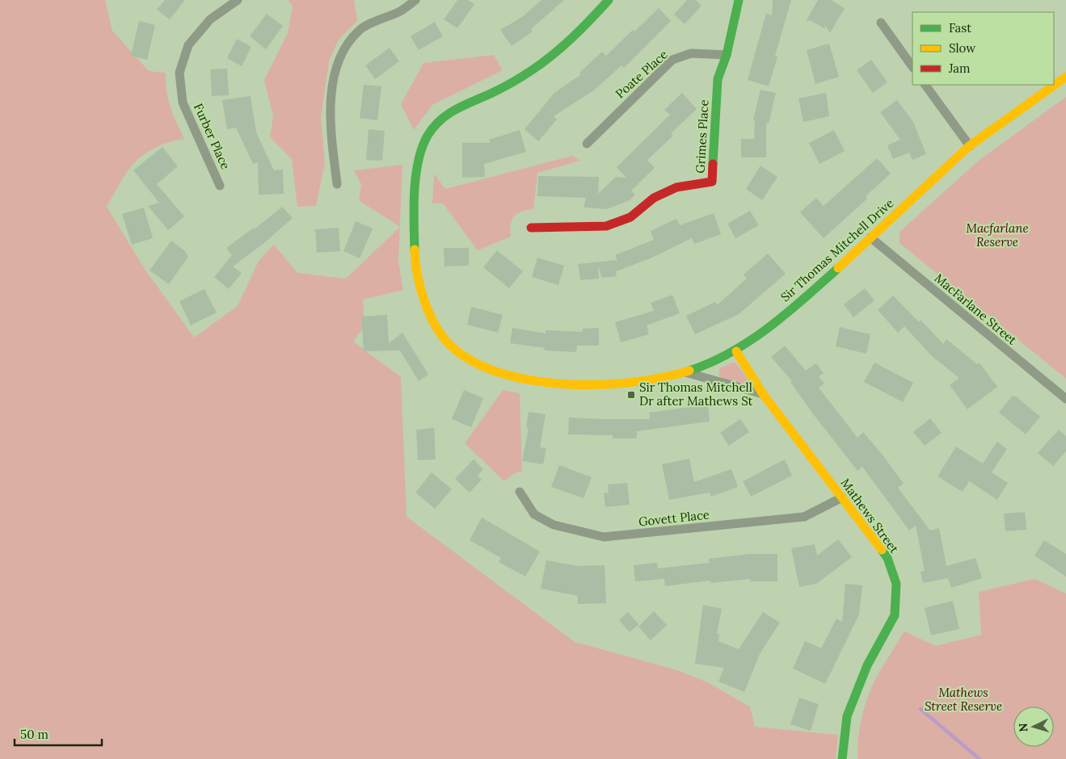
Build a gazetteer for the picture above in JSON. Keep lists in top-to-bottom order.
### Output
{
  "streets": {
    "street": [
      "Poate Place",
      "Furber Place",
      "Grimes Place",
      "Sir Thomas Mitchell Drive",
      "MacFarlane Street",
      "Mathews Street",
      "Govett Place"
    ]
  },
  "crossings": [
    ["Poate Place", "Grimes Place"],
    ["Sir Thomas Mitchell Drive", "MacFarlane Street"],
    ["Sir Thomas Mitchell Drive", "Mathews Street"],
    ["Mathews Street", "Govett Place"]
  ],
  "parks": ["Macfarlane Reserve", "Mathews Street Reserve"],
  "places": {
    "transit": ["Sir Thomas Mitchell Dr after Mathews St"]
  },
  "legend": ["Fast", "Slow", "Jam"],
  "scale_bar": "50 m",
  "north": "left"
}
